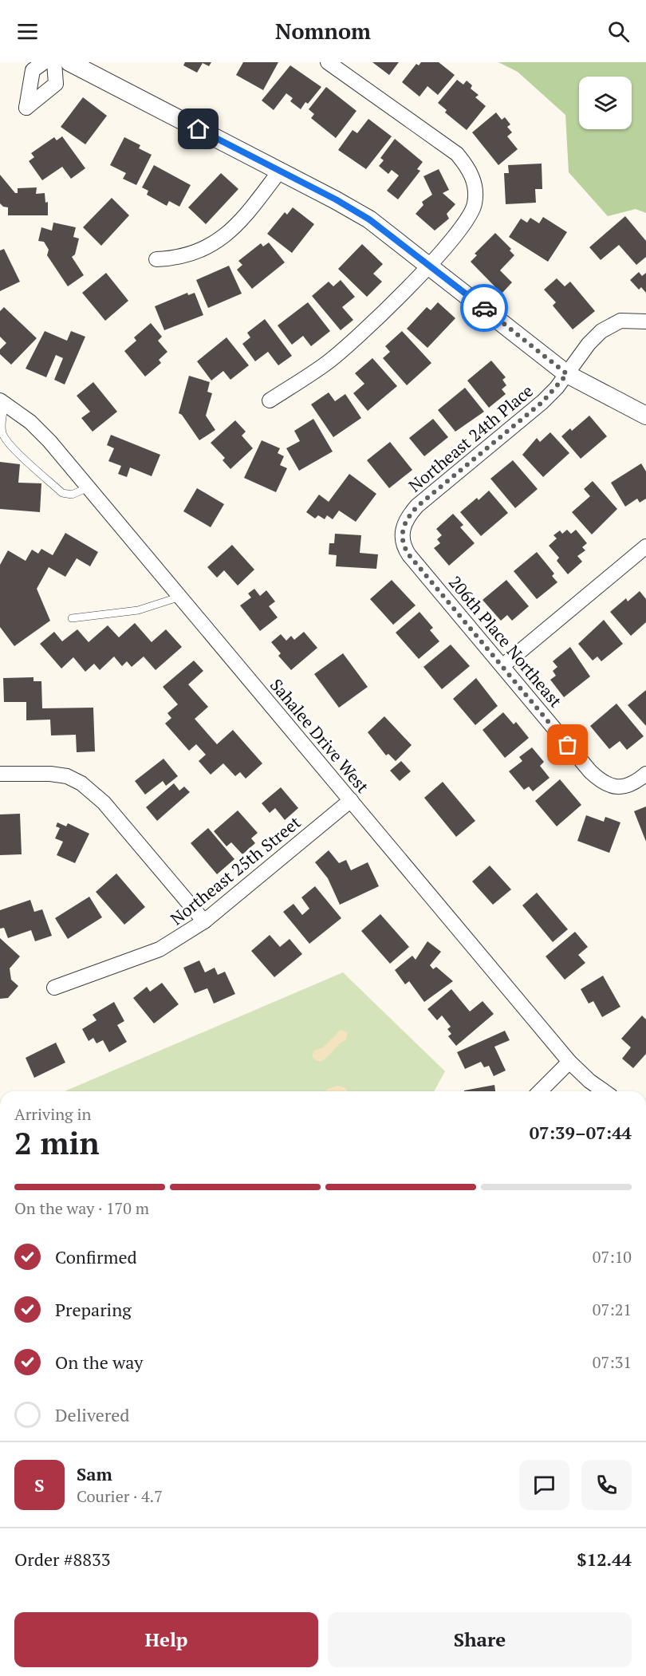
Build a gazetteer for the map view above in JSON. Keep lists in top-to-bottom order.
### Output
{
  "streets": {
    "street": [
      "Northeast 24th Place",
      "206th Place Northeast",
      "Sahalee Drive West",
      "Northeast 25th Street"
    ]
  },
  "crossings": [
    ["Northeast 24th Place", "206th Place Northeast"],
    ["Sahalee Drive West", "Northeast 25th Street"]
  ],
  "page": {
    "header": "Nomnom",
    "heading": ["2 min", "Arriving in", "07:39–07:44"],
    "panel": [
      "Sam",
      "Courier · 4.7",
      "Order #8833",
      "$12.44"
    ],
    "bar": "On the way · 170 m",
    "list": [
      ["Confirmed", "07:10"],
      ["Preparing", "07:21"],
      ["On the way", "07:31"],
      "Delivered"
    ],
    "round": "S",
    "buttons": ["Help", "Share"]
  }
}
